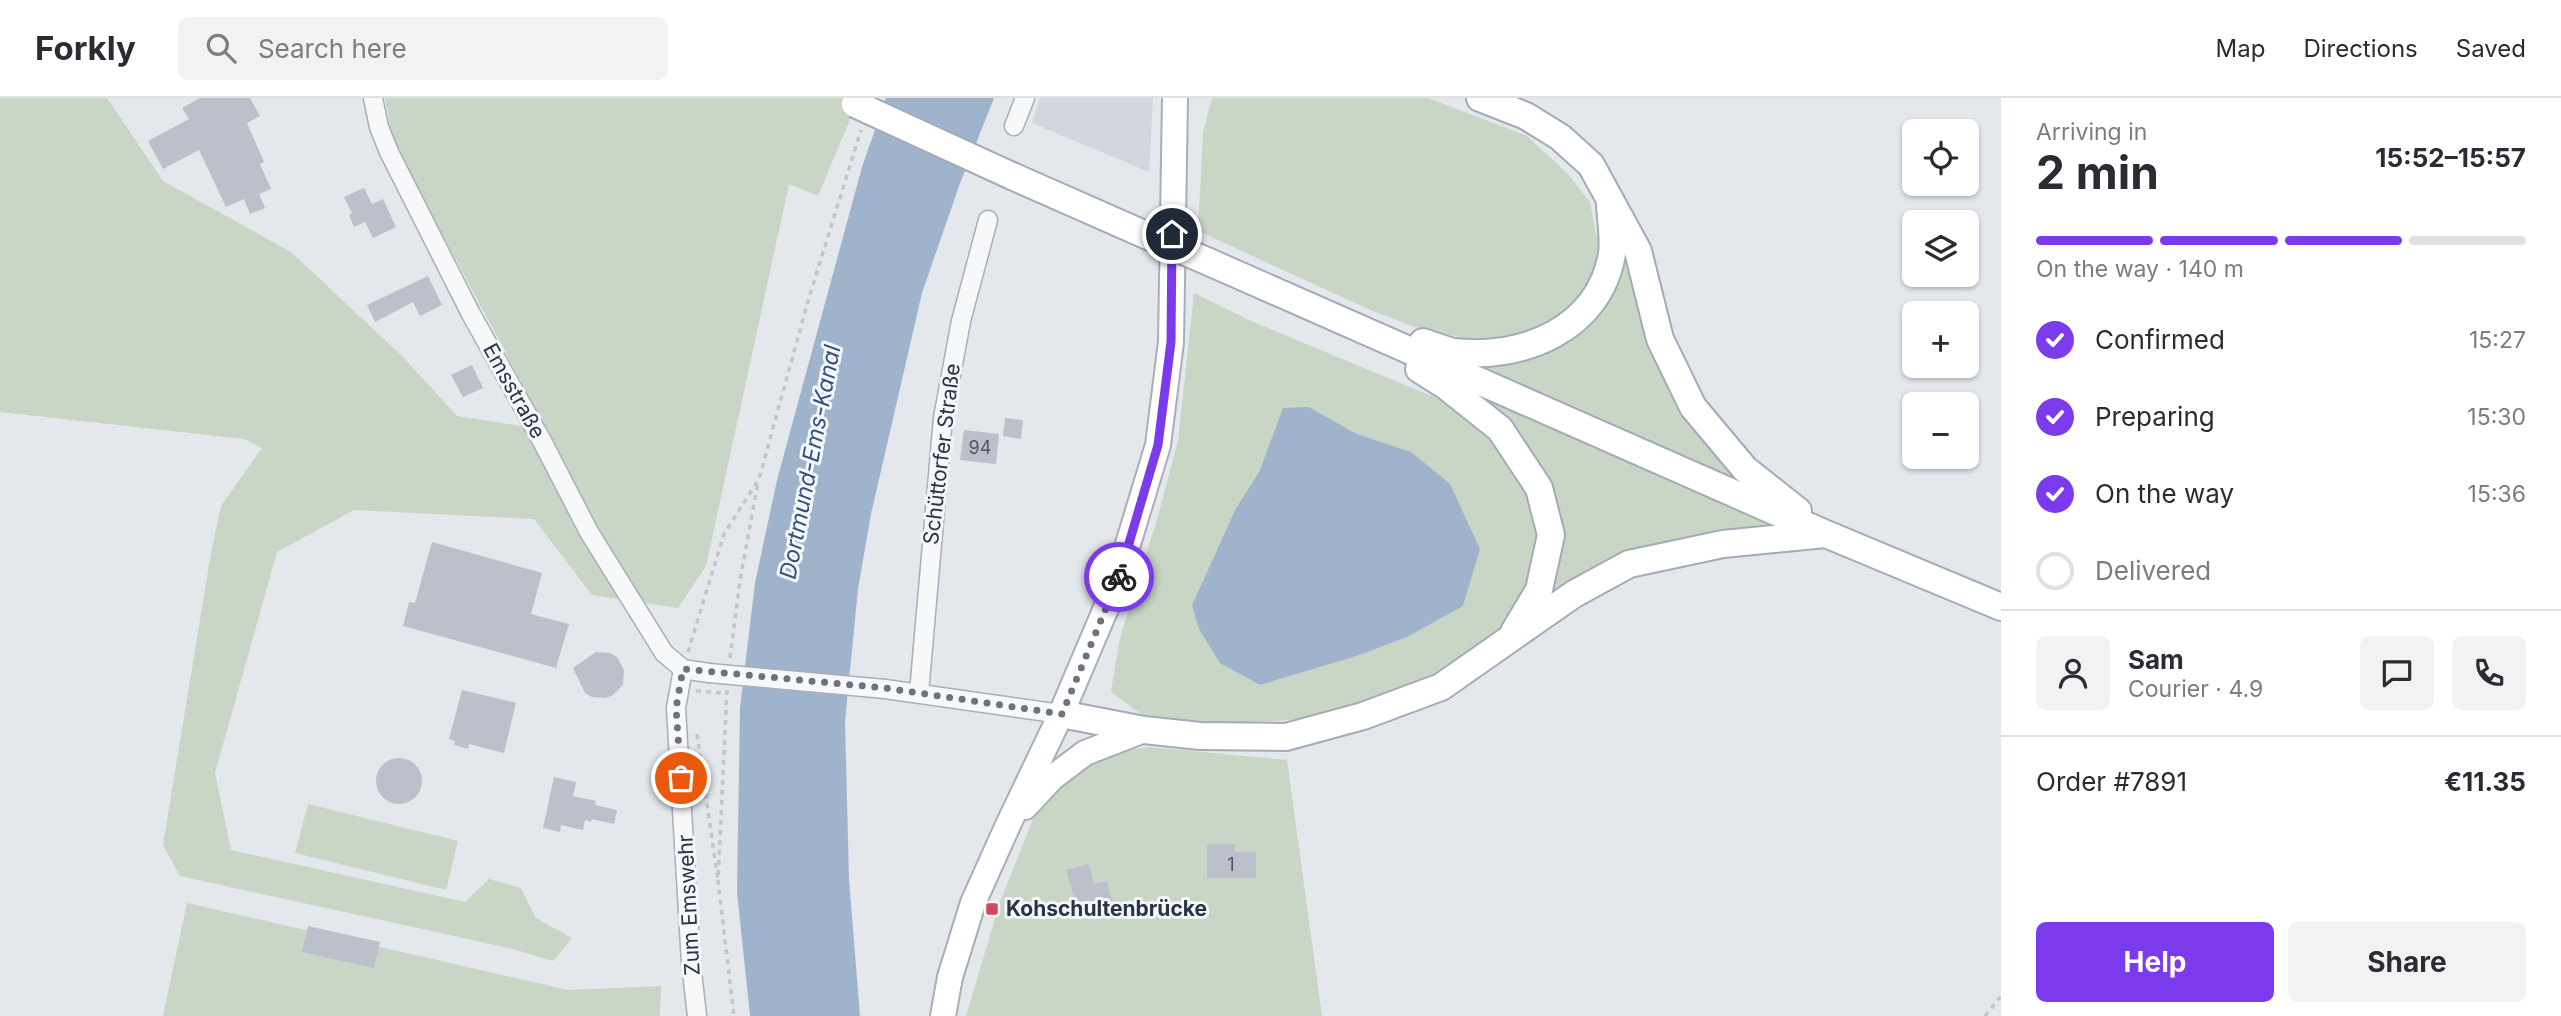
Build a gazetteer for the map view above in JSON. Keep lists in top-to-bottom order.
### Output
{
  "streets": {
    "street": ["Emsstraße", "Schüttorfer Straße", "Zum Emswehr"]
  },
  "crossings": [
    ["Emsstraße", "Zum Emswehr"]
  ],
  "water": ["Dortmund-Ems-Kanal"],
  "places": {
    "transit": ["Kohschultenbrücke"]
  },
  "house_numbers": ["94", "1"],
  "page": {
    "header": "Forkly",
    "search": "Search here",
    "nav": ["Map", "Directions", "Saved"],
    "heading": ["2 min", "Arriving in", "15:52–15:57"],
    "panel": [
      "Sam",
      "Courier · 4.9",
      "Order #7891",
      "€11.35"
    ],
    "map_buttons": ["+", "−"],
    "bar": "On the way · 140 m",
    "list": [
      ["Confirmed", "15:27"],
      ["Preparing", "15:30"],
      ["On the way", "15:36"],
      "Delivered"
    ],
    "buttons": ["Help", "Share"]
  }
}
